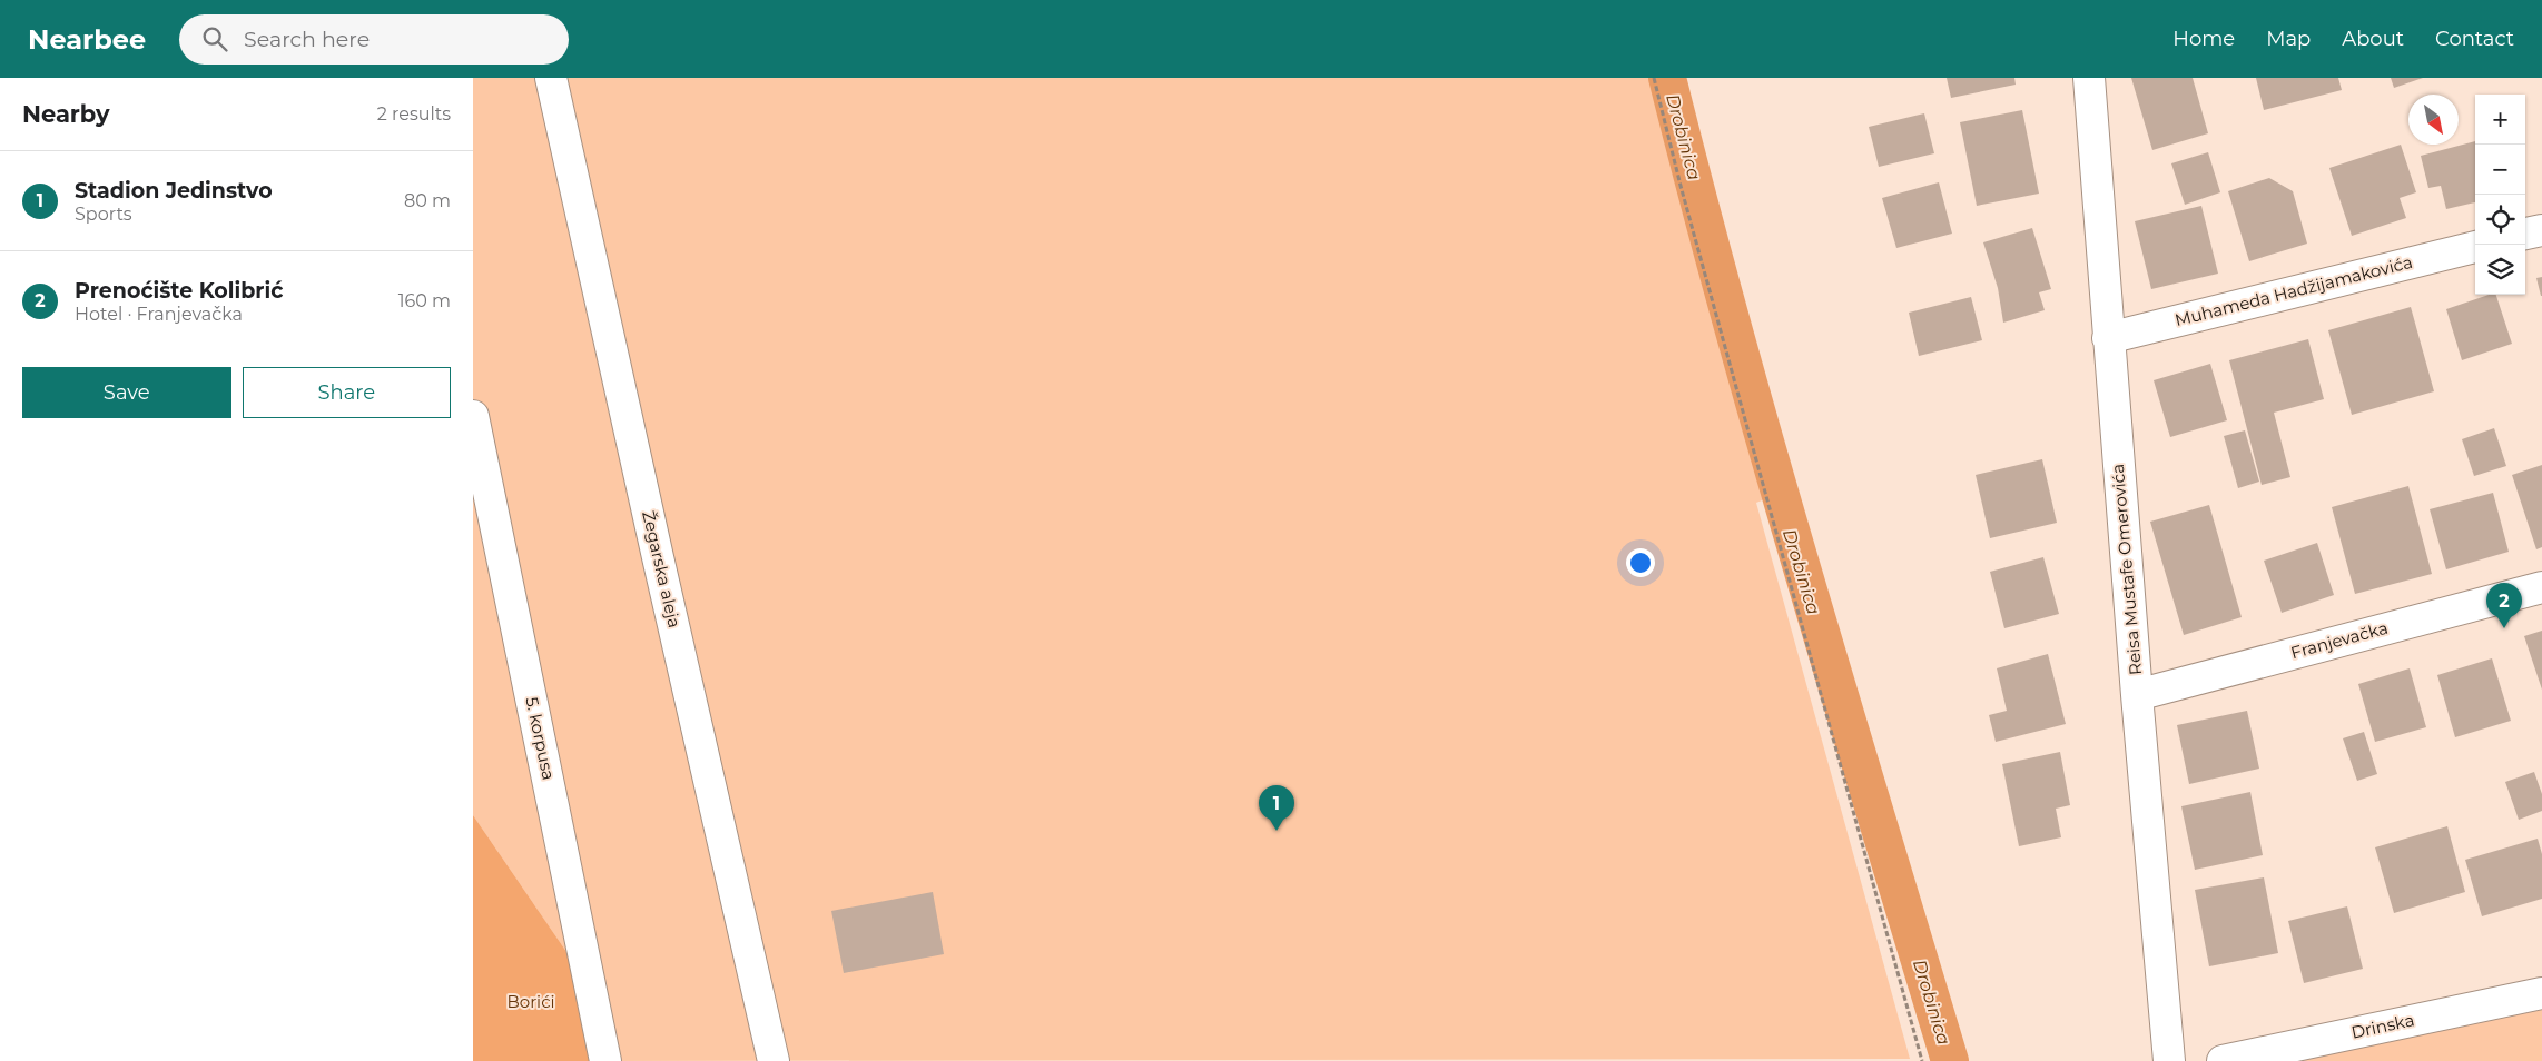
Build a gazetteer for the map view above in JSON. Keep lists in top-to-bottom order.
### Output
{
  "streets": {
    "street": [
      "Muhameda Hadžijamakovića",
      "Žegarska aleja",
      "Reisa Mustafe Omerovića",
      "Franjevačka",
      "5. korpusa",
      "Drinska"
    ]
  },
  "crossings": [
    ["Muhameda Hadžijamakovića", "Reisa Mustafe Omerovića"],
    ["Reisa Mustafe Omerovića", "Franjevačka"]
  ],
  "water": ["Drobinica"],
  "parks": ["Borići"],
  "north": "bottom right",
  "page": {
    "header": "Nearbee",
    "search": "Search here",
    "nav": [
      "Home",
      "Map",
      "About",
      "Contact"
    ],
    "heading": ["Nearby", "2 results"],
    "map_buttons": ["+", "−"],
    "list": [
      {
        "mark": "1",
        "name": "Stadion Jedinstvo",
        "note": "Sports",
        "value": "80 m"
      },
      {
        "mark": "2",
        "name": "Prenoćište Kolibrić",
        "note": "Hotel · Franjevačka",
        "value": "160 m"
      }
    ],
    "buttons": ["Save", "Share"],
    "pins": ["2", "1"]
  }
}
